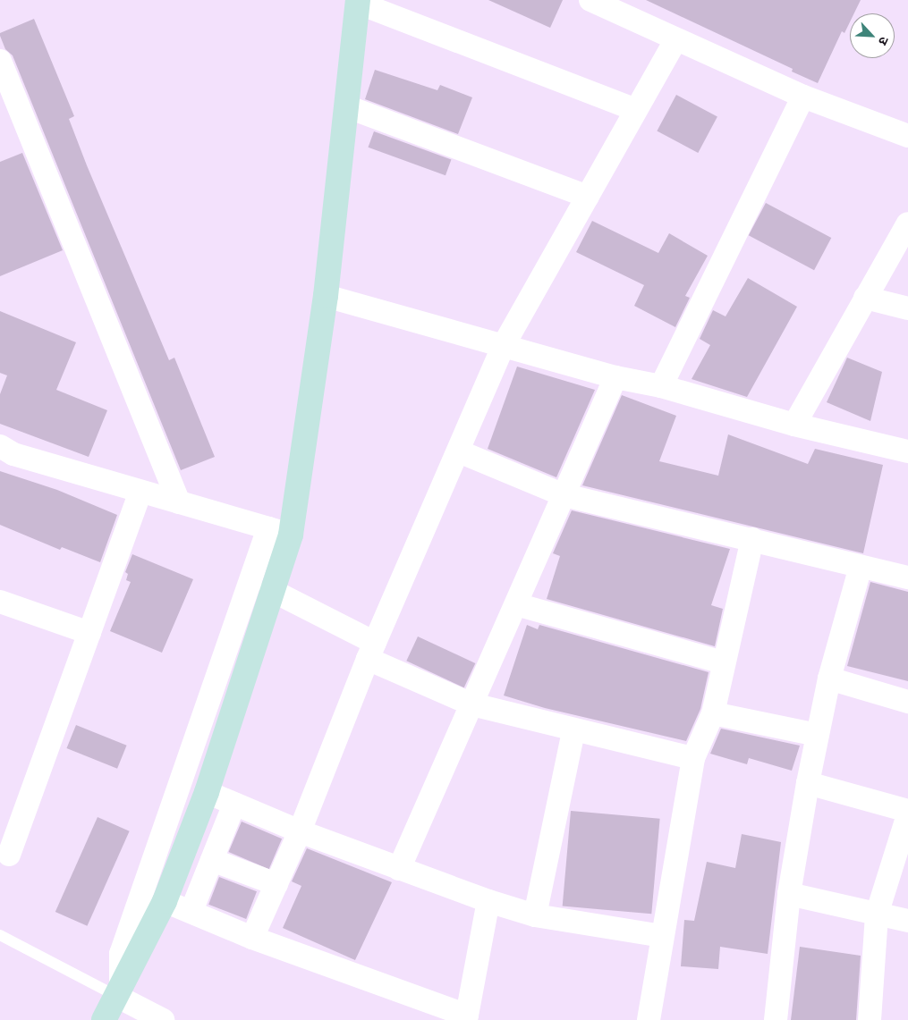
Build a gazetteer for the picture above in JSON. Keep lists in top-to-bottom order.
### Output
{
  "north": "bottom right"
}
